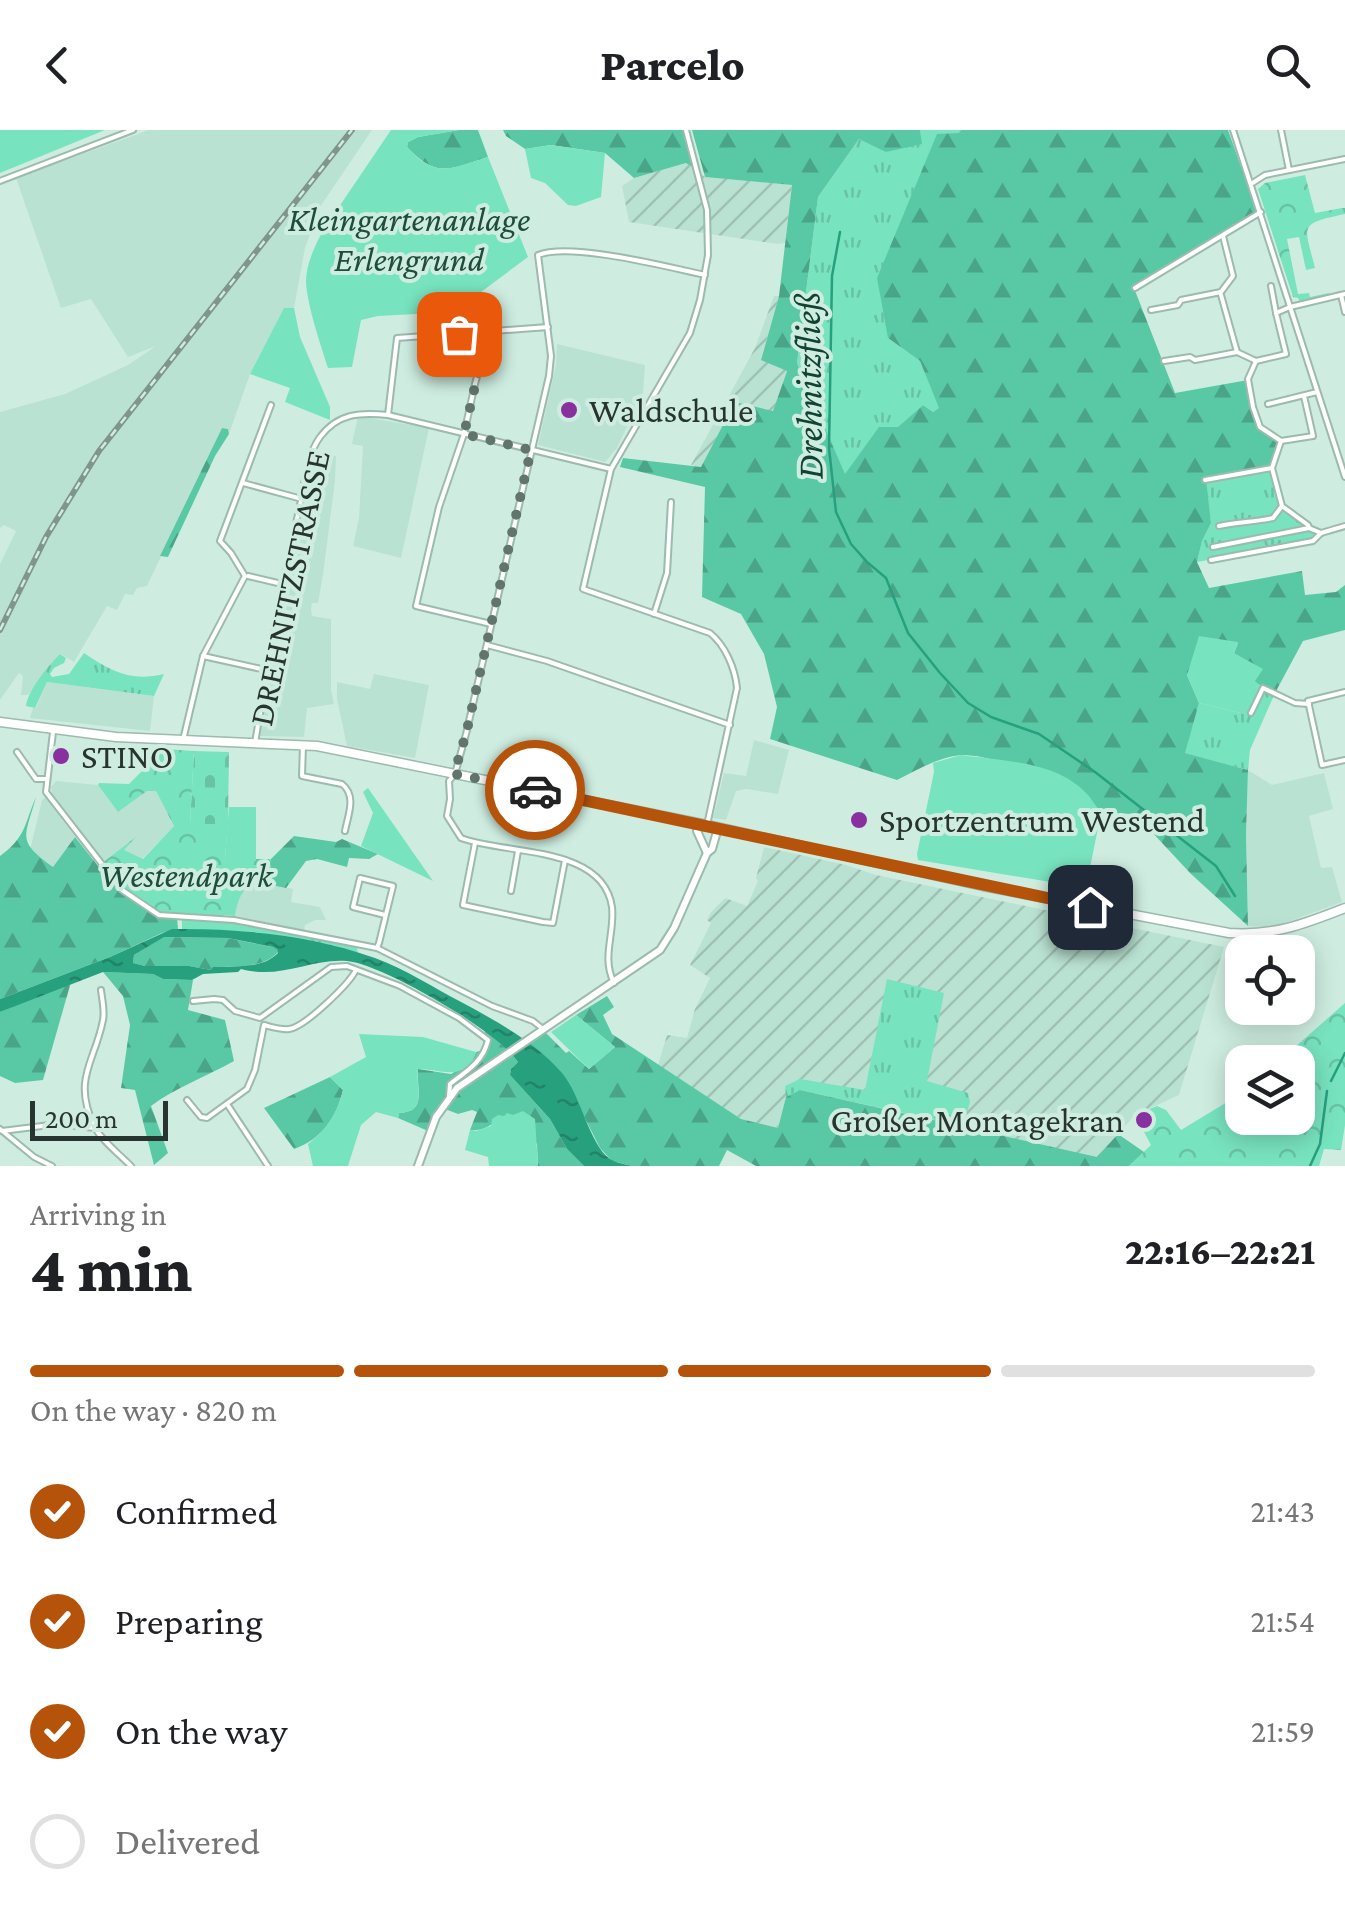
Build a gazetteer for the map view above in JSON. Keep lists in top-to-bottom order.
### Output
{
  "streets": {
    "street": ["DREHNITZSTRASSE"]
  },
  "water": ["Drehnitzfließ"],
  "parks": ["Kleingartenanlage Erlengrund", "Westendpark"],
  "places": [
    "Waldschule",
    "STINO",
    "Sportzentrum Westend",
    "Großer Montagekran"
  ],
  "scale_bar": "200 m",
  "page": {
    "header": "Parcelo",
    "scale": "200 m",
    "heading": ["4 min", "Arriving in", "22:16–22:21"],
    "bar": "On the way · 820 m",
    "list": [
      ["Confirmed", "21:43"],
      ["Preparing", "21:54"],
      ["On the way", "21:59"],
      "Delivered"
    ]
  }
}
